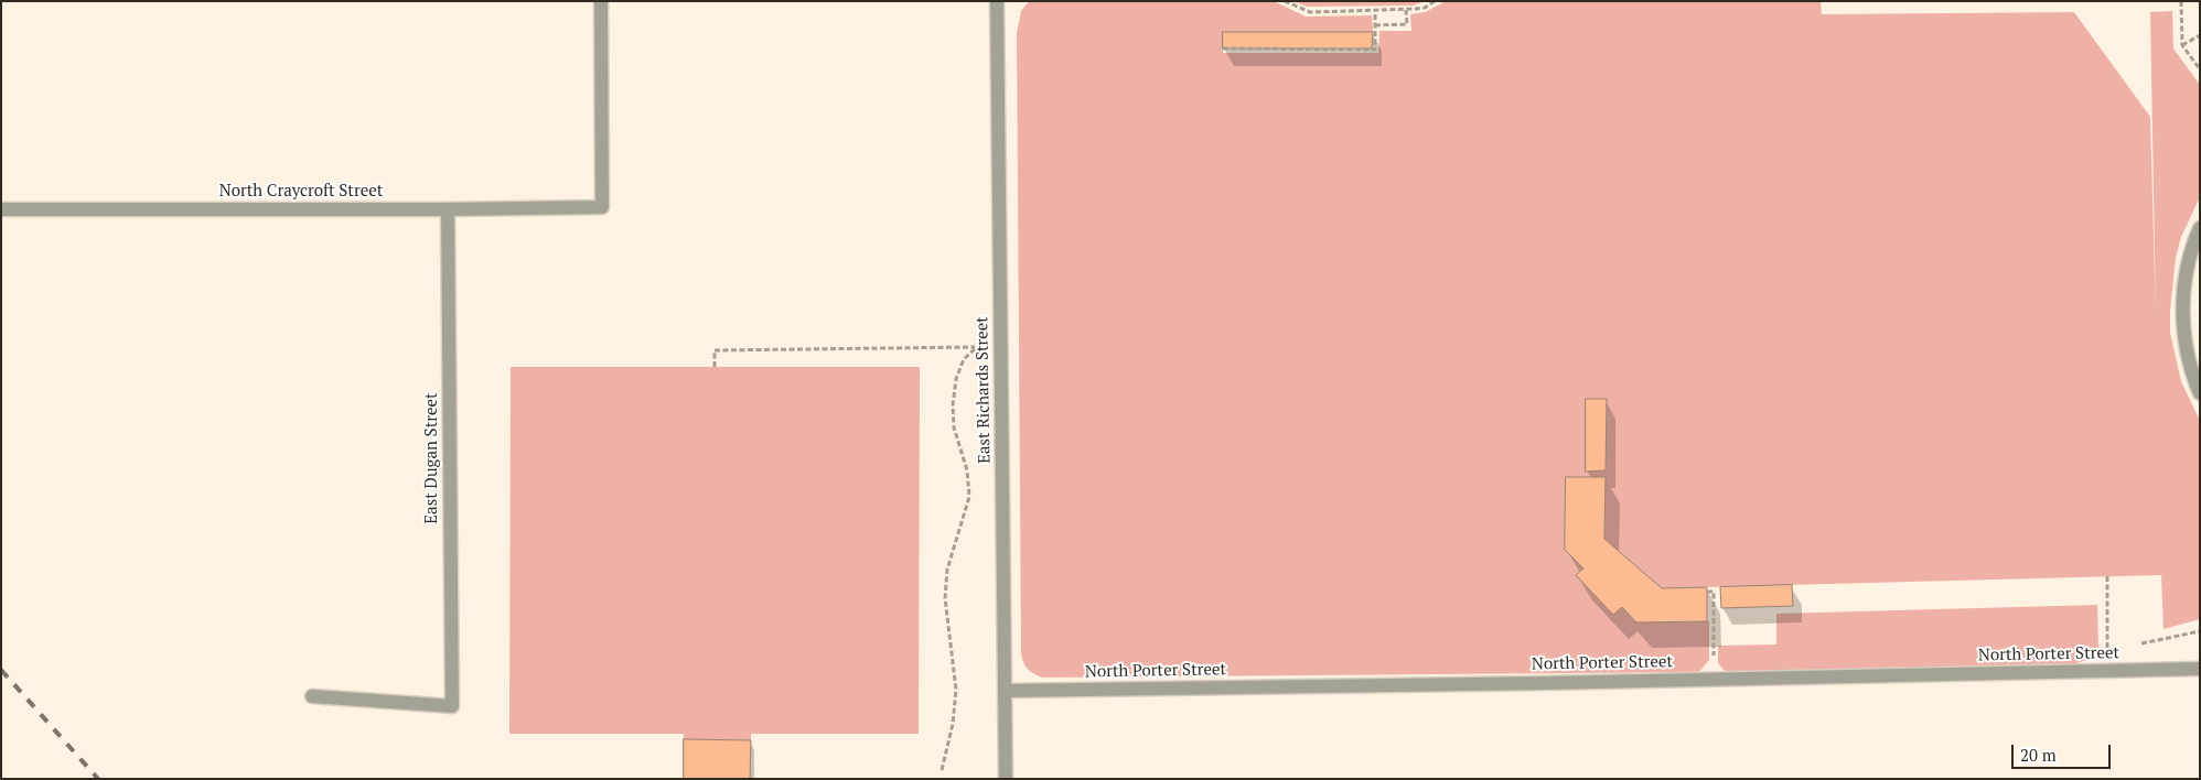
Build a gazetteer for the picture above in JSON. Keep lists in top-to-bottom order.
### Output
{
  "streets": {
    "street": [
      "North Craycroft Street",
      "East Richards Street",
      "East Dugan Street",
      "North Porter Street"
    ]
  },
  "crossings": [
    ["North Craycroft Street", "East Dugan Street"],
    ["East Richards Street", "North Porter Street"]
  ],
  "scale_bar": "20 m"
}
